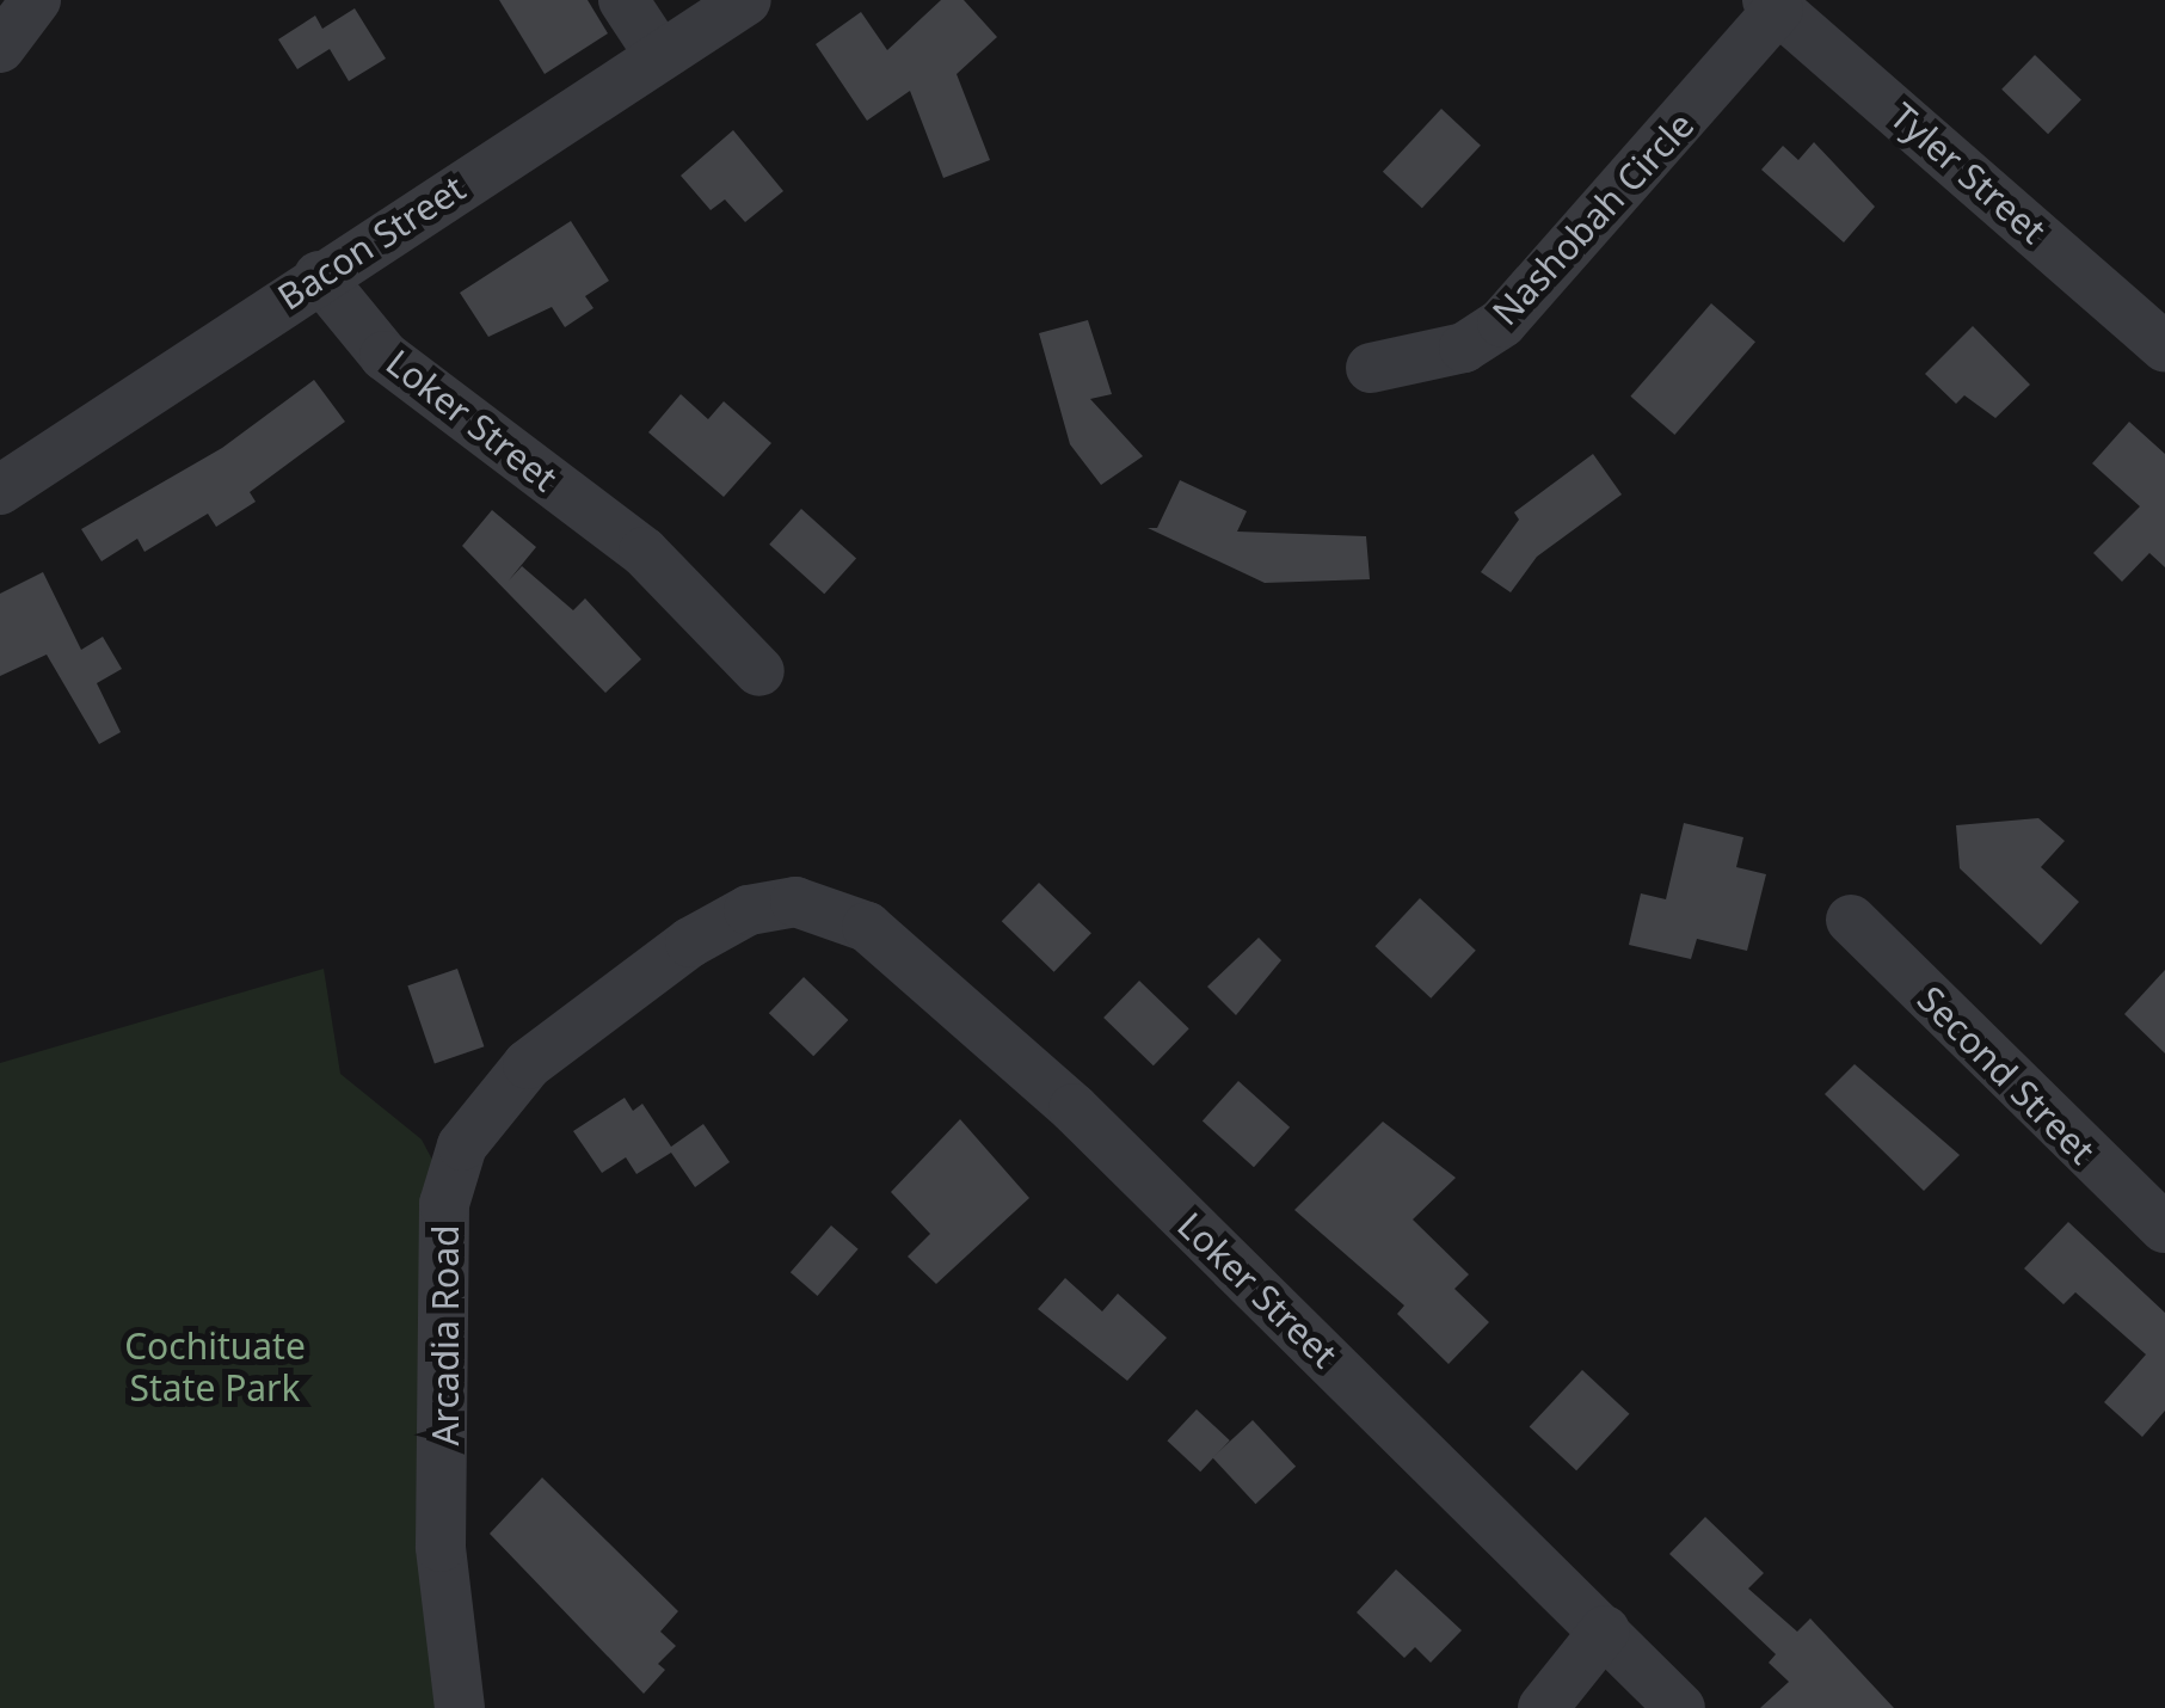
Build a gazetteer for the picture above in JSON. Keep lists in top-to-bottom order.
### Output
{
  "streets": {
    "street": [
      "Tyler Street",
      "Nashobah Circle",
      "Bacon Street",
      "Loker Street",
      "Second Street",
      "Arcadia Road"
    ]
  },
  "crossings": [
    ["Tyler Street", "Nashobah Circle"],
    ["Bacon Street", "Loker Street"],
    ["Loker Street", "Arcadia Road"]
  ],
  "parks": ["Cochituate State Park"]
}
